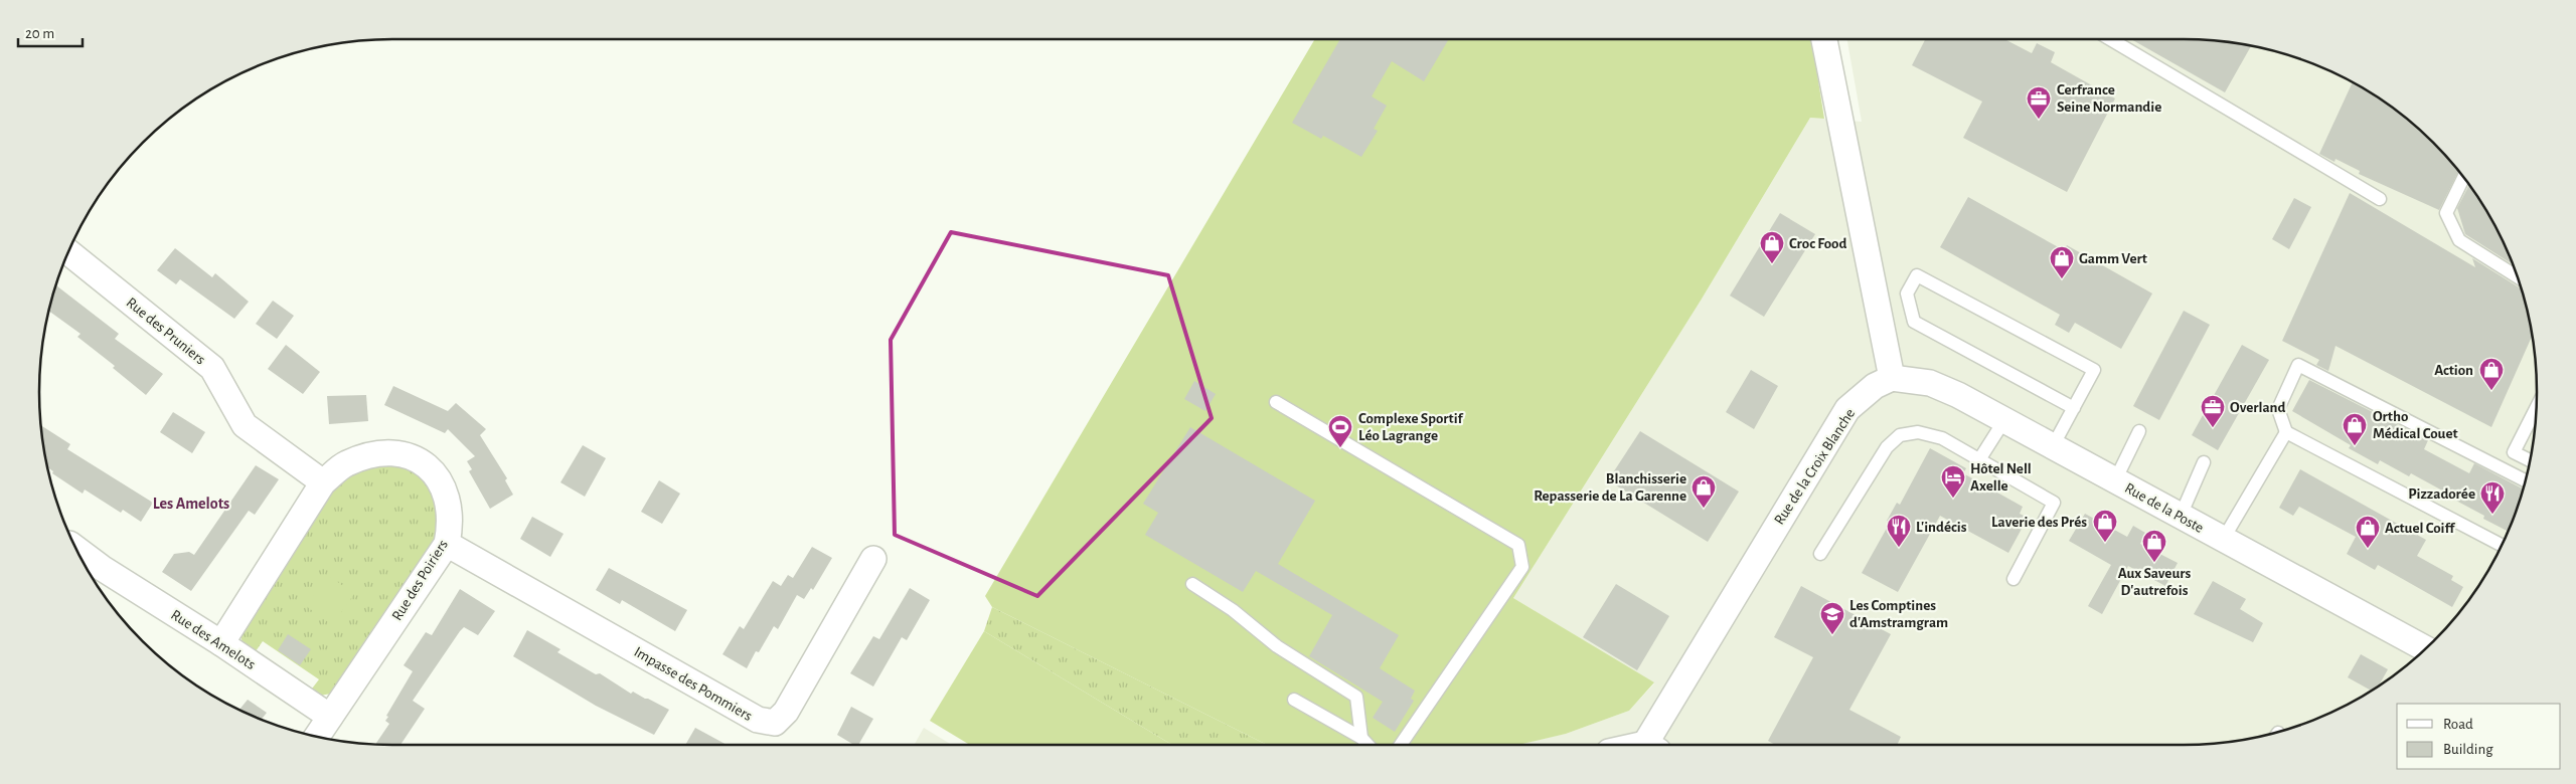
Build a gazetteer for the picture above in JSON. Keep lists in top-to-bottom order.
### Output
{
  "streets": {
    "street": [
      "Rue des Pruniers",
      "Rue de la Croix Blanche",
      "Rue de la Poste",
      "Rue des Poiriers",
      "Rue des Amelots",
      "Impasse des Pommiers"
    ]
  },
  "crossings": [
    ["Rue des Pruniers", "Rue des Poiriers"],
    ["Rue de la Croix Blanche", "Rue de la Poste"],
    ["Rue des Poiriers", "Rue des Amelots"],
    ["Rue des Poiriers", "Impasse des Pommiers"]
  ],
  "districts": ["Les Amelots"],
  "places": {
    "office": ["Cerfrance Seine Normandie", "Overland"],
    "shop": [
      "Croc Food",
      "Gamm Vert",
      "Action",
      "Ortho Médical Couet",
      "Blanchisserie Repasserie de La Garenne",
      "Laverie des Prés",
      "Actuel Coiff",
      "Aux Saveurs D'autrefois"
    ],
    "sports": ["Complexe Sportif Léo Lagrange"],
    "hotel": ["Hôtel Nell Axelle"],
    "restaurant": ["Pizzadorée", "L'indécis"],
    "school or university": ["Les Comptines d'Amstramgram"]
  },
  "legend": ["Road", "Building"],
  "scale_bar": "20 m"
}
